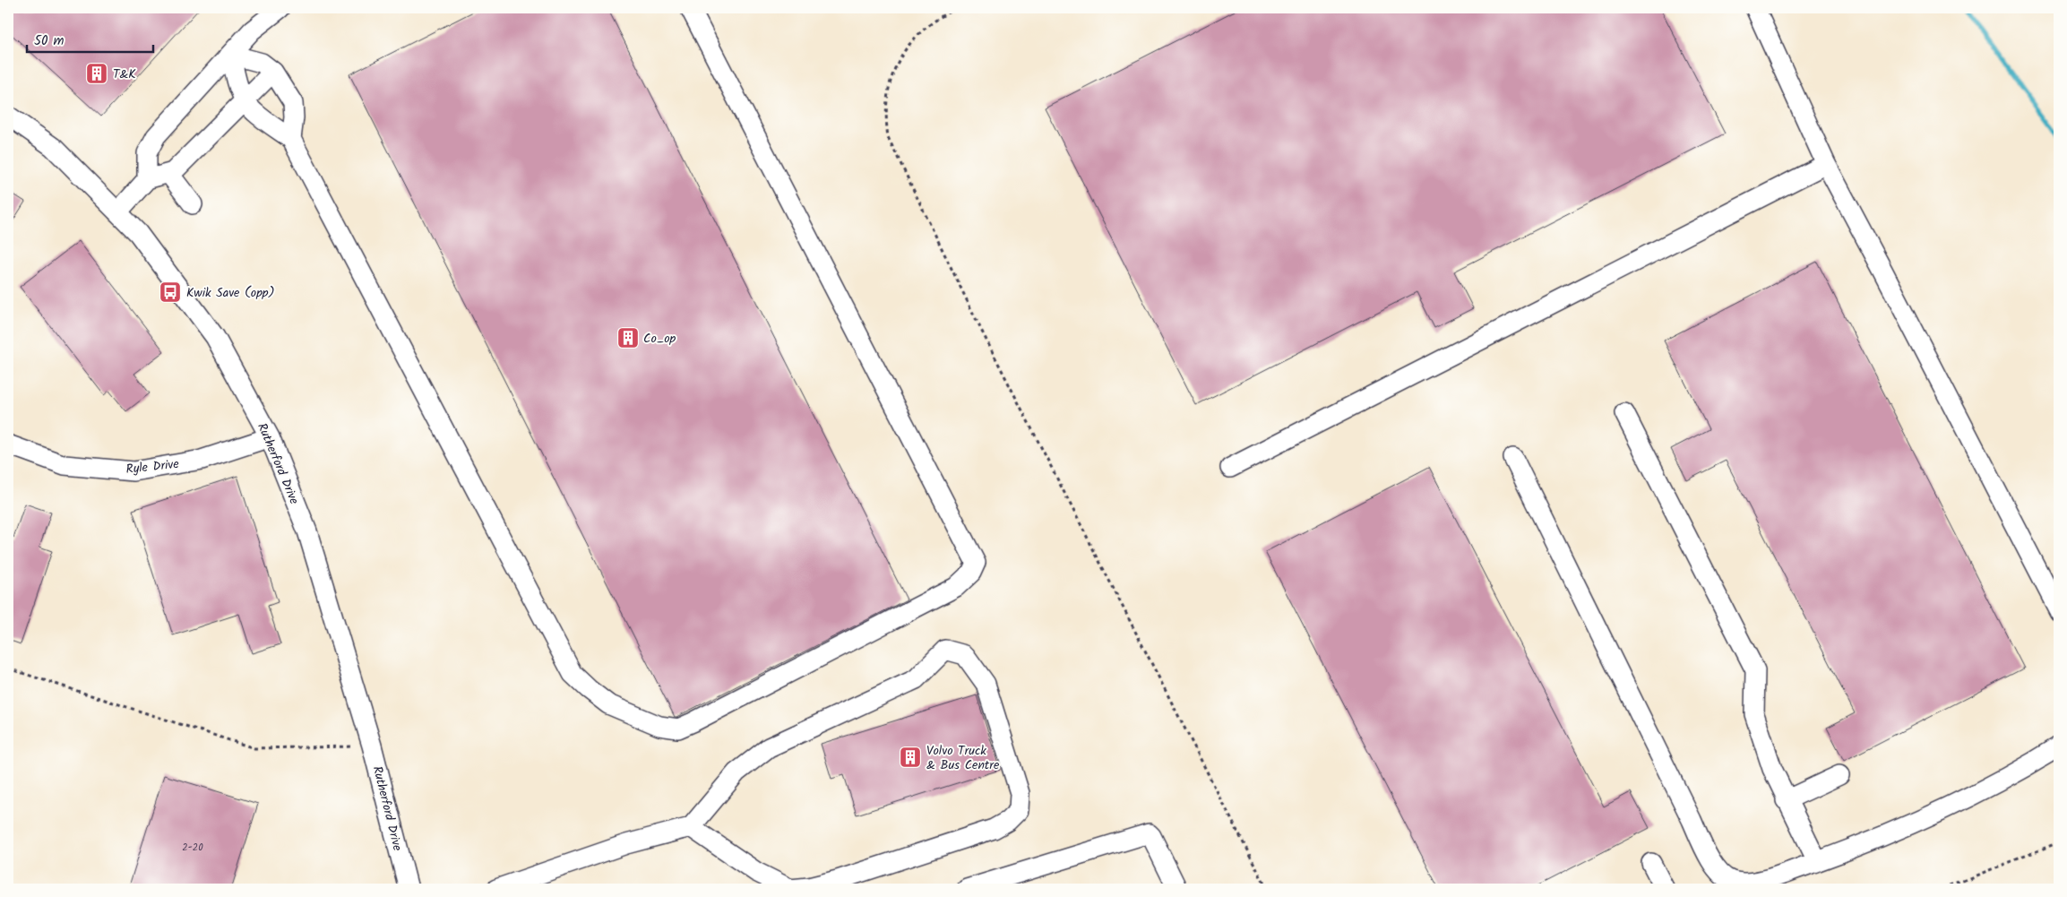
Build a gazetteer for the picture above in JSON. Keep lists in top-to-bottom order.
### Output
{
  "streets": {
    "street": ["Rutherford Drive", "Ryle Drive"]
  },
  "crossings": [
    ["Rutherford Drive", "Ryle Drive"]
  ],
  "places": {
    "building": ["T&K", "Co_op", "Volvo Truck & Bus Centre"],
    "bus stop": ["Kwik Save (opp)"]
  },
  "house_numbers": ["2-20"],
  "scale_bar": "50 m"
}
